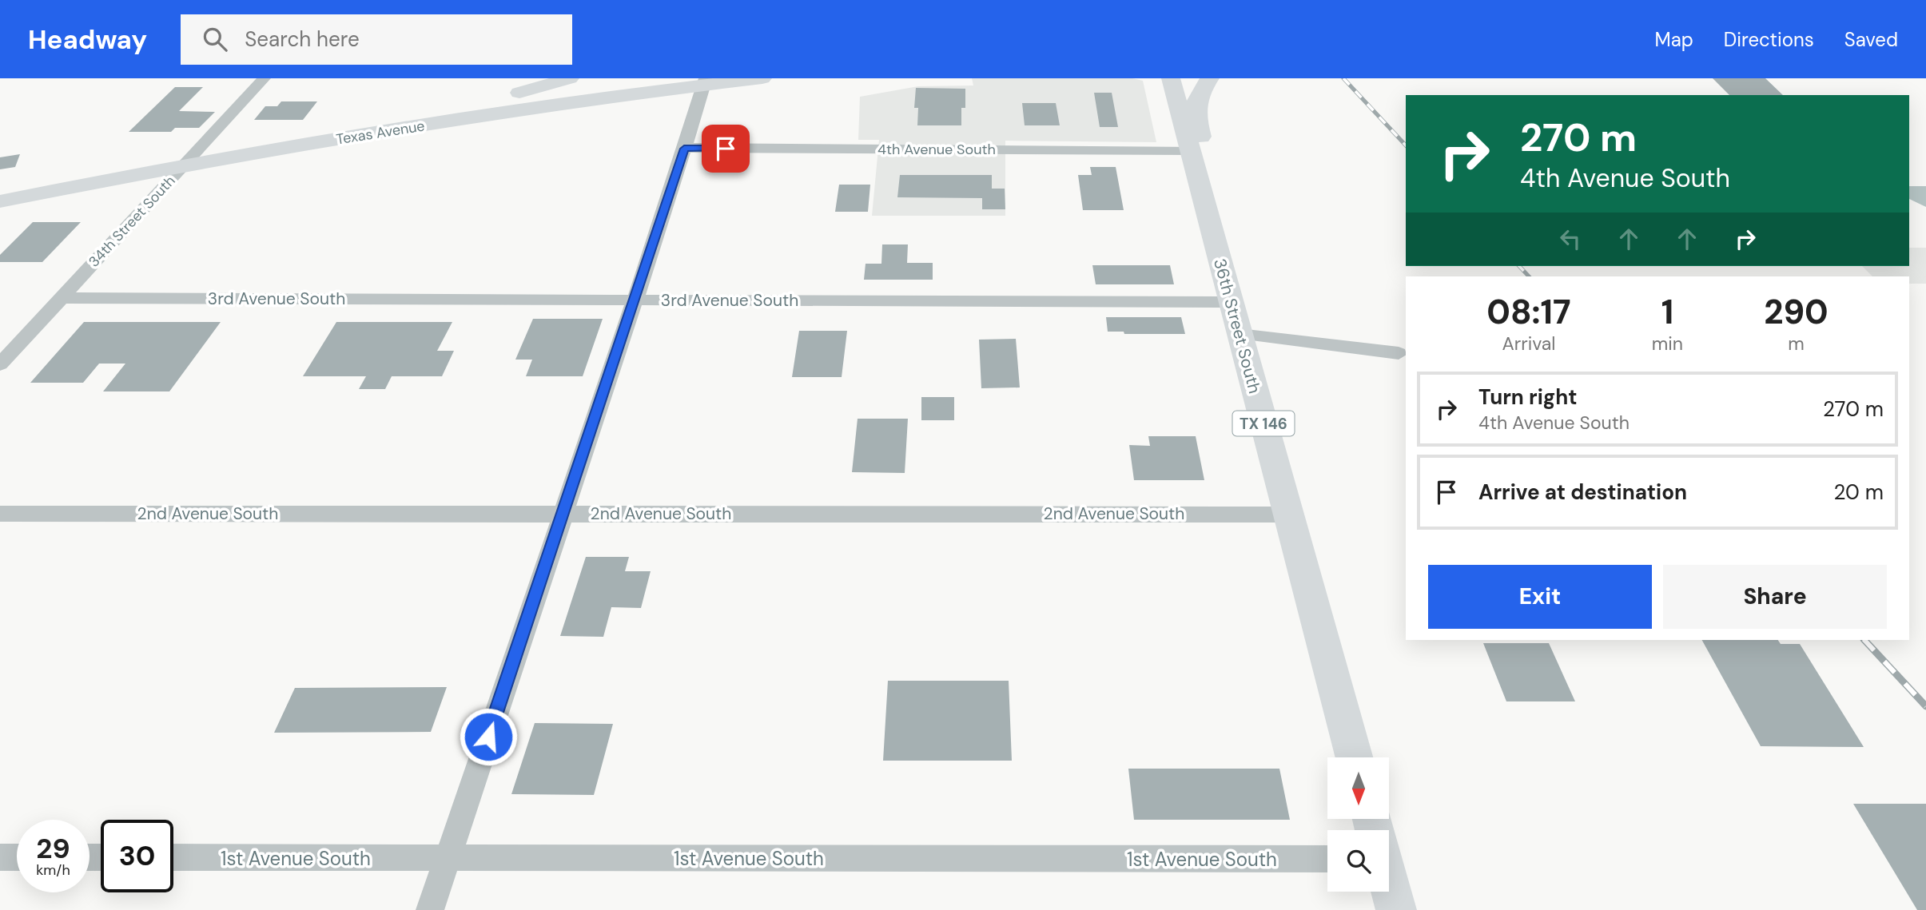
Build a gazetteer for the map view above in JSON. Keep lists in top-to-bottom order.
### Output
{
  "streets": {
    "highway": ["36th Street South", "TX 146"],
    "main road": ["Texas Avenue"],
    "street": [
      "4th Avenue South",
      "34th Street South",
      "3rd Avenue South",
      "2nd Avenue South",
      "1st Avenue South"
    ]
  },
  "crossings": [
    ["Texas Avenue", "34th Street South"],
    ["4th Avenue South", "36th Street South"],
    ["34th Street South", "3rd Avenue South"],
    ["3rd Avenue South", "36th Street South"],
    ["36th Street South", "TX 146"],
    ["36th Street South", "2nd Avenue South"]
  ],
  "north": "bottom",
  "page": {
    "header": "Headway",
    "search": "Search here",
    "nav": ["Map", "Directions", "Saved"],
    "turn": ["270 m", "4th Avenue South"],
    "eta": [
      "08:17",
      "Arrival",
      "1",
      "min",
      "290",
      "m"
    ],
    "list": [
      {
        "name": "Turn right",
        "note": "4th Avenue South",
        "value": "270 m"
      },
      {
        "name": "Arrive at destination",
        "value": "20 m"
      }
    ],
    "buttons": ["Exit", "Share"],
    "speed": "29 km/h",
    "limit": "30"
  }
}
